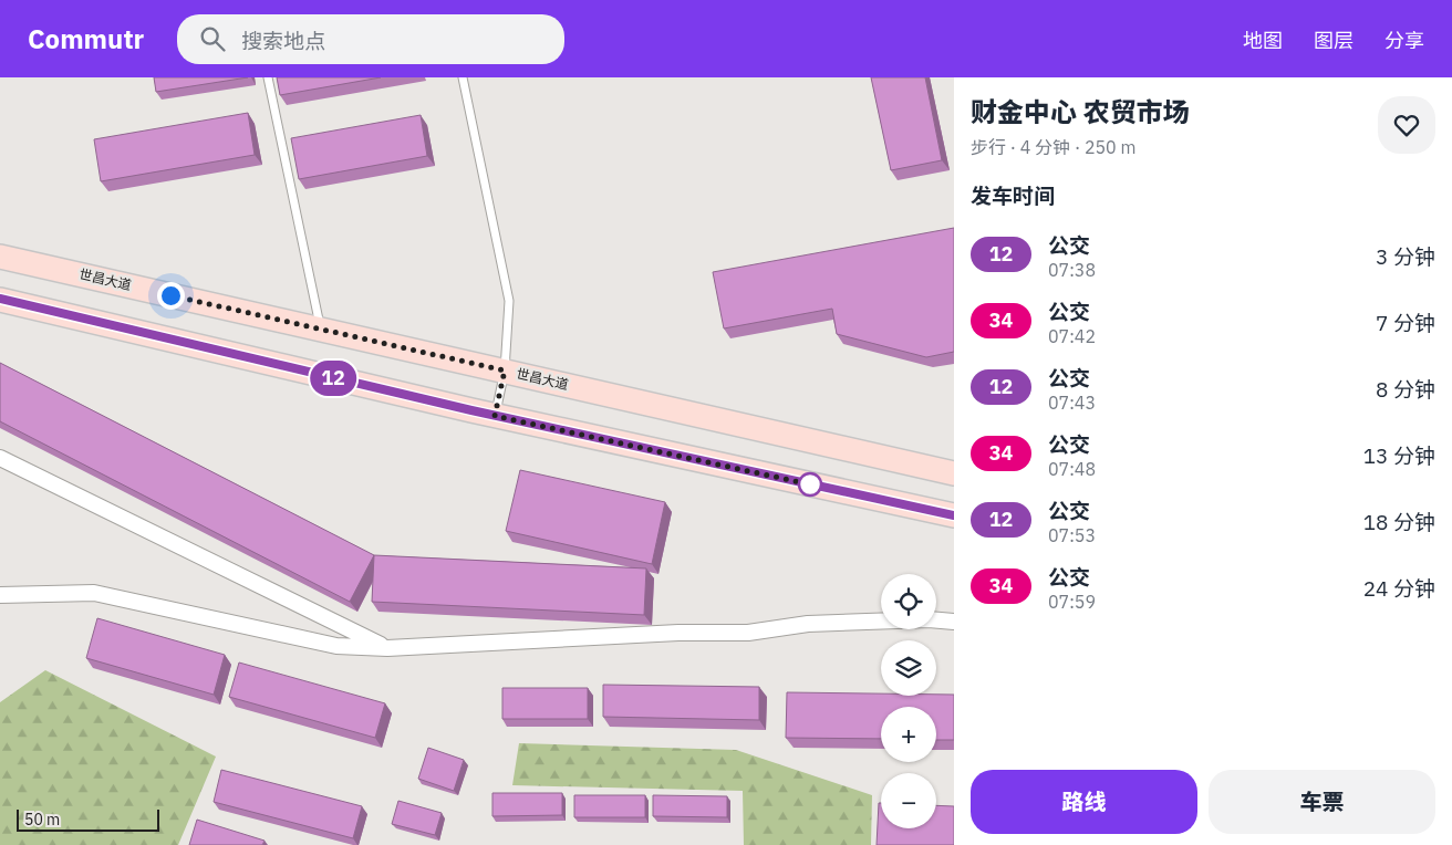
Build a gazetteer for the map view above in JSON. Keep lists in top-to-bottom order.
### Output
{
  "streets": {
    "main road": ["世昌大道"]
  },
  "lines": ["bus line 12"],
  "scale_bar": "50 m",
  "page": {
    "header": "Commutr",
    "search": "搜索地点",
    "nav": ["地图", "图层", "分享"],
    "on_map": "12",
    "heading": [
      ["财金中心 农贸市场", "步行 · 4 分钟 · 250 m"],
      "发车时间"
    ],
    "list": [
      {
        "mark": "12",
        "name": "公交",
        "note": "07:38",
        "value": "3 分钟"
      },
      {
        "mark": "34",
        "name": "公交",
        "note": "07:42",
        "value": "7 分钟"
      },
      {
        "mark": "12",
        "name": "公交",
        "note": "07:43",
        "value": "8 分钟"
      },
      {
        "mark": "34",
        "name": "公交",
        "note": "07:48",
        "value": "13 分钟"
      },
      {
        "mark": "12",
        "name": "公交",
        "note": "07:53",
        "value": "18 分钟"
      },
      {
        "mark": "34",
        "name": "公交",
        "note": "07:59",
        "value": "24 分钟"
      }
    ],
    "map_buttons": ["+", "−"],
    "buttons": ["路线", "车票"],
    "scale": "50 m"
  }
}
